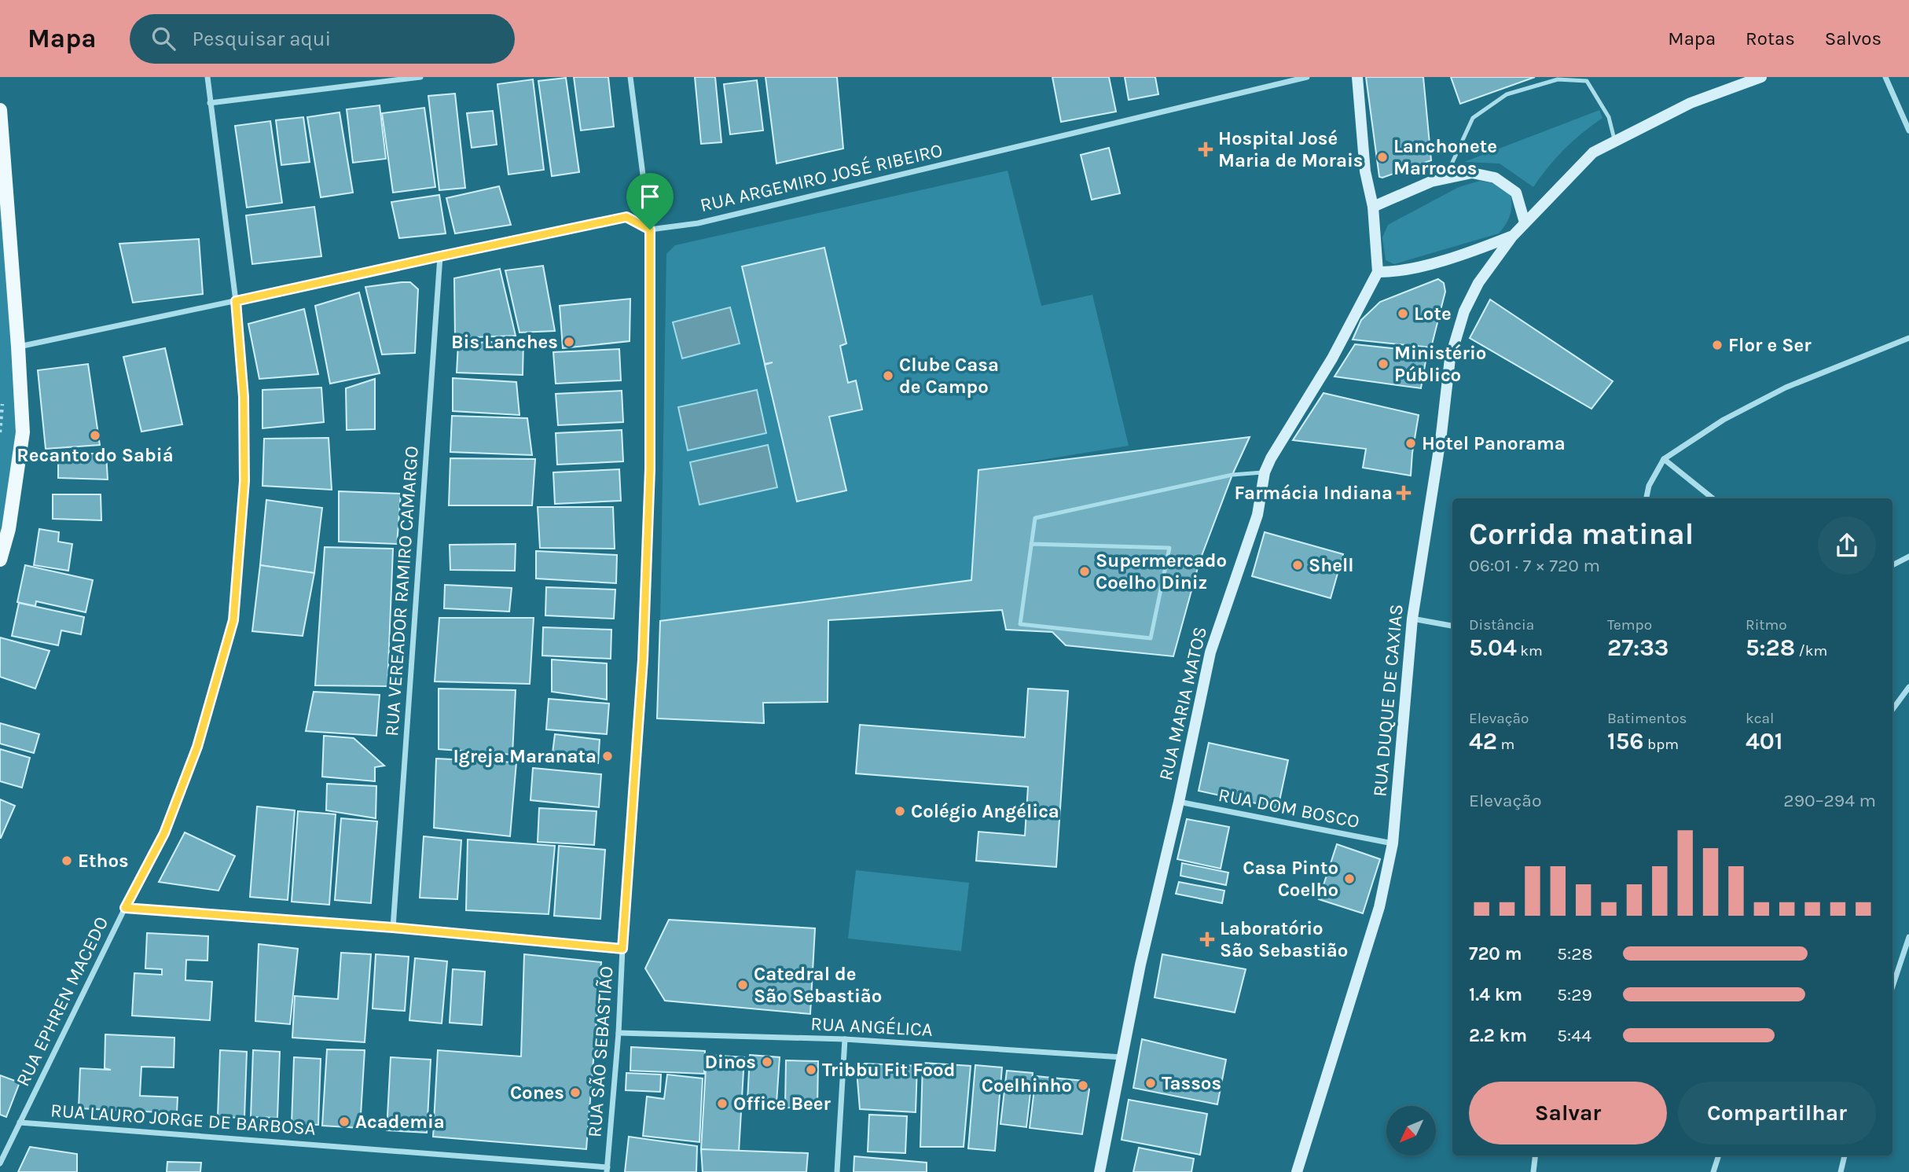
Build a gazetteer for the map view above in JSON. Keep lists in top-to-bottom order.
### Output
{
  "streets": {
    "main road": ["RUA DUQUE DE CAXIAS", "RUA MARIA MATOS"],
    "street": [
      "RUA ARGEMIRO JOSÉ RIBEIRO",
      "RUA VEREADOR RAMIRO CAMARGO",
      "RUA DOM BOSCO",
      "RUA EPHREN MACEDO",
      "RUA ANGÉLICA",
      "RUA SÃO SEBASTIÃO",
      "RUA LAURO JORGE DE BARBOSA"
    ]
  },
  "crossings": [
    ["RUA ARGEMIRO JOSÉ RIBEIRO", "RUA SÃO SEBASTIÃO"],
    ["RUA DUQUE DE CAXIAS", "RUA DOM BOSCO"],
    ["RUA MARIA MATOS", "RUA DOM BOSCO"],
    ["RUA MARIA MATOS", "RUA ANGÉLICA"],
    ["RUA EPHREN MACEDO", "RUA LAURO JORGE DE BARBOSA"],
    ["RUA ANGÉLICA", "RUA SÃO SEBASTIÃO"],
    ["RUA SÃO SEBASTIÃO", "RUA LAURO JORGE DE BARBOSA"]
  ],
  "places": {
    "health": ["Hospital José Maria de Morais", "Farmácia Indiana", "Laboratório São Sebastião"],
    "other": [
      "Lanchonete Marrocos",
      "Lote",
      "Bis Lanches",
      "Flor e Ser",
      "Ministério Público",
      "Clube Casa de Campo",
      "Recanto do Sabiá",
      "Hotel Panorama",
      "Shell",
      "Supermercado Coelho Diniz",
      "Igreja Maranata",
      "Colégio Angélica",
      "Ethos",
      "Casa Pinto Coelho",
      "Catedral de São Sebastião",
      "Dinos",
      "Tribbu Fit Food",
      "Tassos",
      "Coelhinho",
      "Cones",
      "Office Beer",
      "Academia"
    ]
  },
  "north": "bottom left",
  "page": {
    "header": "Mapa",
    "search": "Pesquisar aqui",
    "nav": ["Mapa", "Rotas", "Salvos"],
    "heading": ["Corrida matinal", "06:01 · 7 × 720 m"],
    "stats": [
      ["Distância", "5.04 km"],
      ["Tempo", "27:33"],
      ["Ritmo", "5:28 /km"],
      ["Elevação", "42 m"],
      ["Batimentos", "156 bpm"],
      ["kcal", "401"]
    ],
    "chart": ["Elevação", "290–294 m"],
    "list": [
      {
        "name": "720 m",
        "note": "5:28"
      },
      {
        "name": "1.4 km",
        "note": "5:29"
      },
      {
        "name": "2.2 km",
        "note": "5:44"
      }
    ],
    "buttons": ["Salvar", "Compartilhar"]
  }
}
